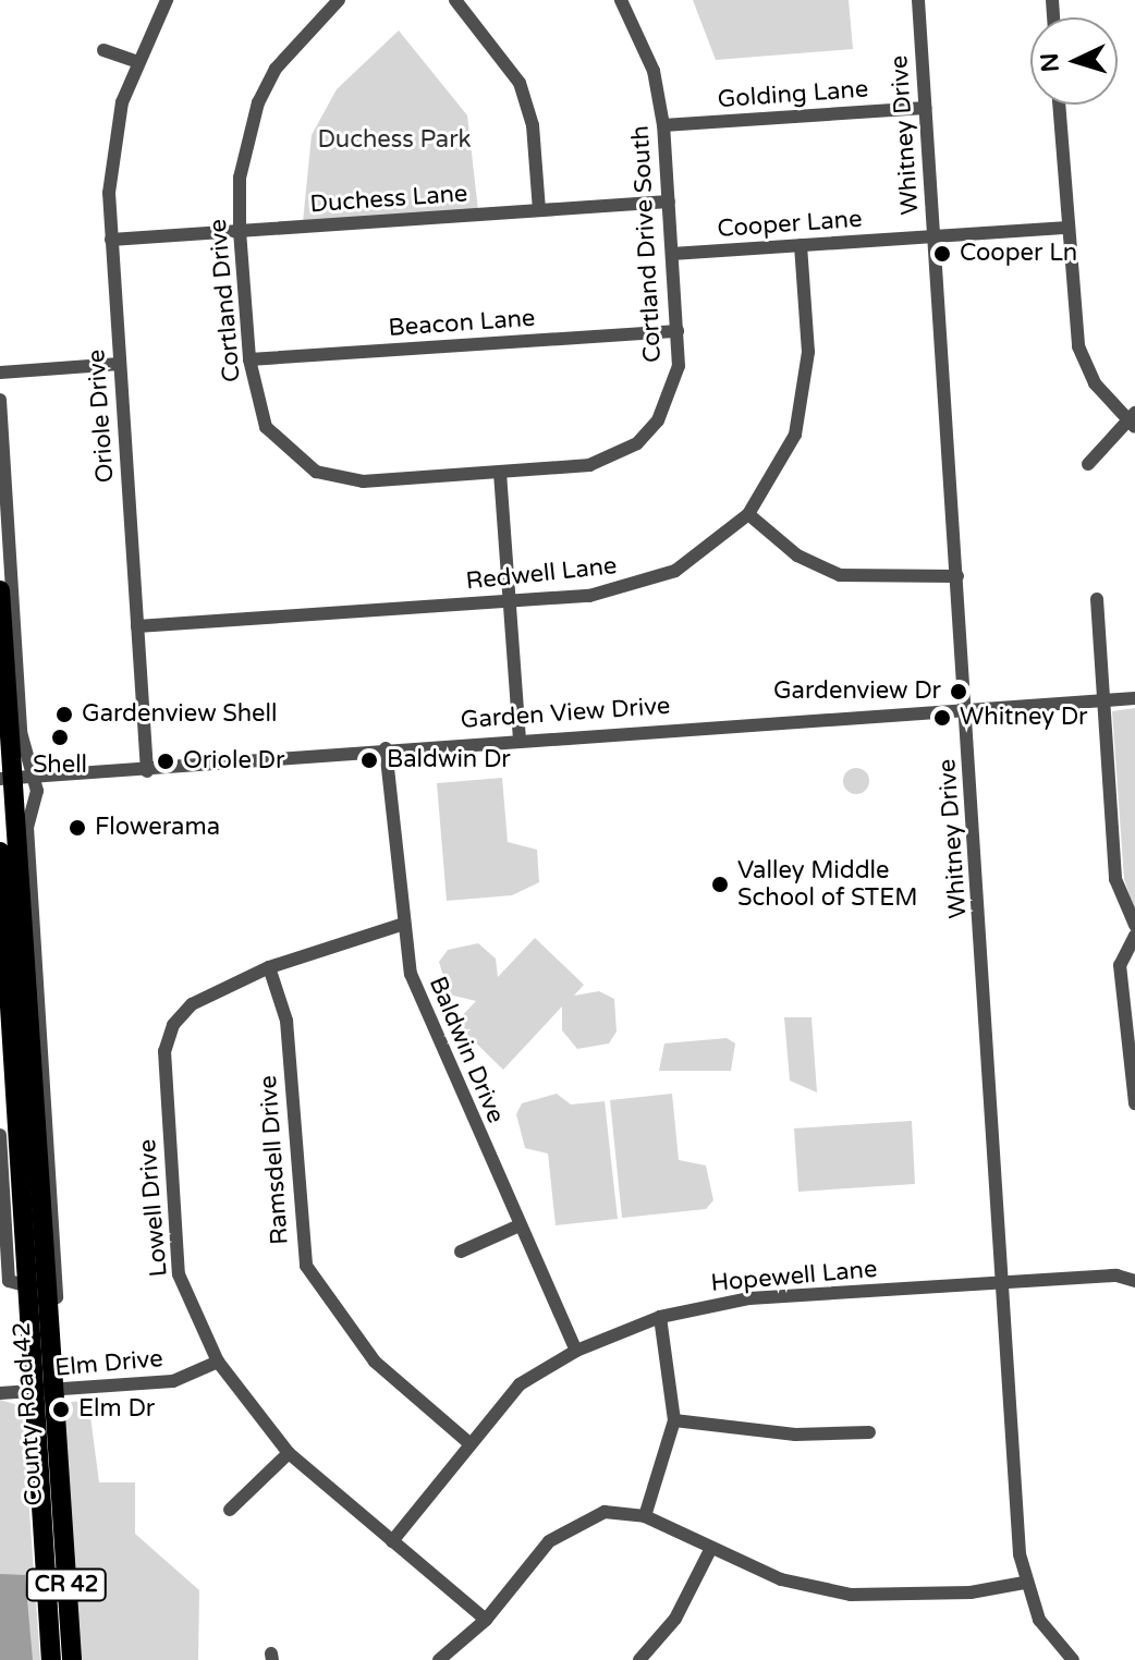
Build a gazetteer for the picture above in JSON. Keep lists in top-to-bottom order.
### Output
{
  "streets": {
    "highway": ["County Road 42", "CR 42"],
    "street": [
      "Golding Lane",
      "Whitney Drive",
      "Duchess Lane",
      "Cooper Lane",
      "Cortland Drive South",
      "Cortland Drive",
      "Beacon Lane",
      "Oriole Drive",
      "Redwell Lane",
      "Garden View Drive",
      "Baldwin Drive",
      "Ramsdell Drive",
      "Lowell Drive",
      "Hopewell Lane",
      "Elm Drive"
    ]
  },
  "crossings": [
    ["Golding Lane", "Whitney Drive"],
    ["Golding Lane", "Cortland Drive South"],
    ["Whitney Drive", "Cooper Lane"],
    ["Whitney Drive", "Garden View Drive"],
    ["Whitney Drive", "Hopewell Lane"],
    ["Duchess Lane", "Cortland Drive South"],
    ["Duchess Lane", "Cortland Drive"],
    ["Duchess Lane", "Oriole Drive"],
    ["Cooper Lane", "Cortland Drive South"],
    ["Cooper Lane", "Redwell Lane"],
    ["Cortland Drive South", "Cortland Drive"],
    ["Cortland Drive South", "Beacon Lane"],
    ["Cortland Drive", "Beacon Lane"],
    ["Oriole Drive", "Redwell Lane"],
    ["Oriole Drive", "Garden View Drive"],
    ["Garden View Drive", "Baldwin Drive"],
    ["Garden View Drive", "County Road 42"],
    ["Baldwin Drive", "Lowell Drive"],
    ["Baldwin Drive", "Hopewell Lane"],
    ["Ramsdell Drive", "Lowell Drive"],
    ["Ramsdell Drive", "Hopewell Lane"],
    ["Lowell Drive", "Hopewell Lane"],
    ["Lowell Drive", "Elm Drive"],
    ["Elm Drive", "County Road 42"]
  ],
  "parks": ["Duchess Park"],
  "places": [
    "Cooper Ln",
    "Gardenview Dr",
    "Gardenview Shell",
    "Whitney Dr",
    "Shell",
    "Baldwin Dr",
    "Oriole Dr",
    "Flowerama",
    "Valley Middle School of STEM",
    "Elm Dr"
  ],
  "north": "left"
}
